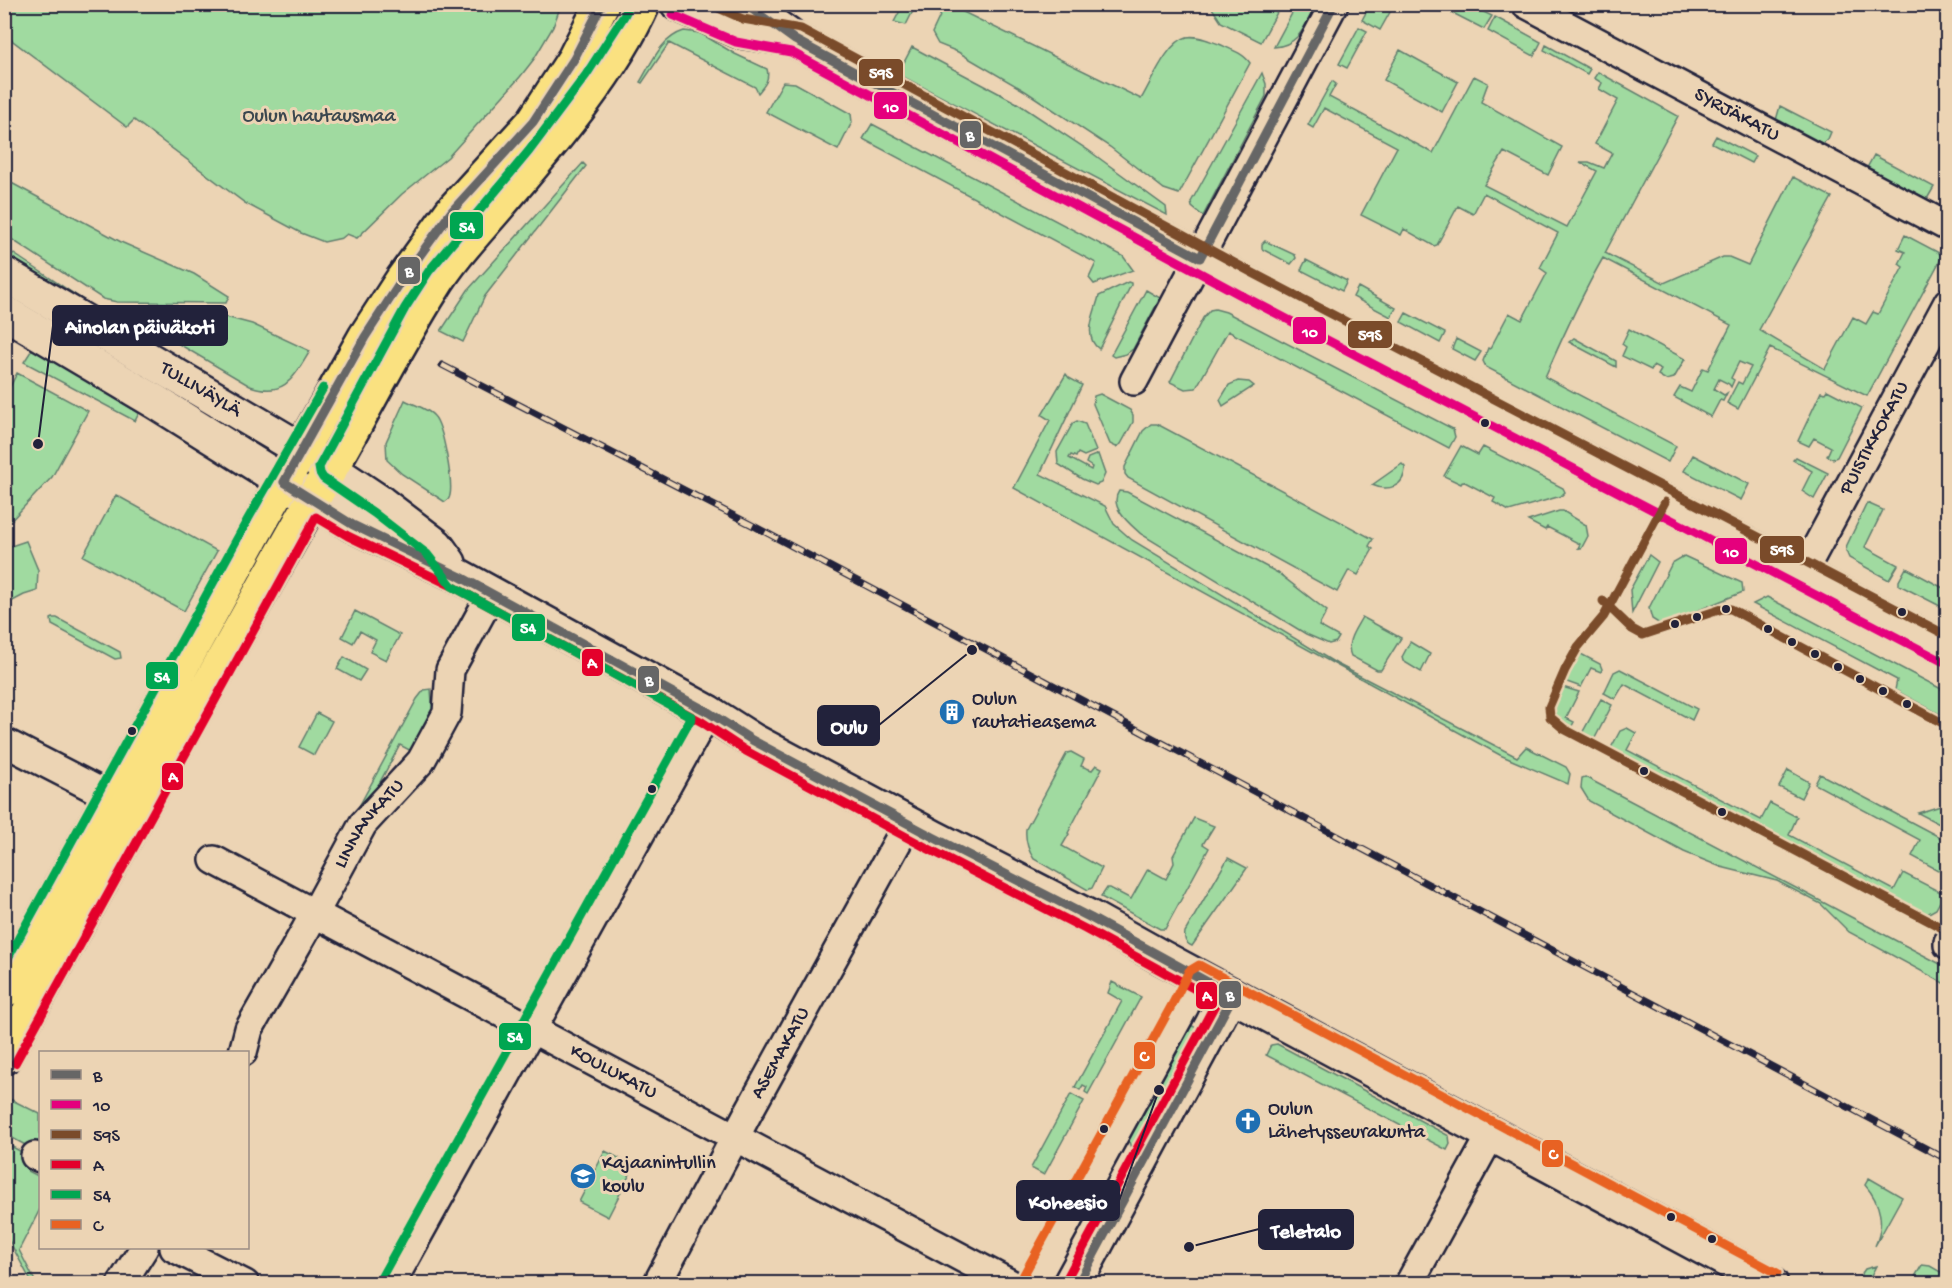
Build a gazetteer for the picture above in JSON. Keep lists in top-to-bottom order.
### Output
{
  "streets": {
    "street": [
      "SYRJÄKATU",
      "TULLIVÄYLÄ",
      "PUISTIKKOKATU",
      "LINNANKATU",
      "ASEMAKATU",
      "KOULUKATU"
    ]
  },
  "crossings": [
    ["TULLIVÄYLÄ", "LINNANKATU"],
    ["TULLIVÄYLÄ", "ASEMAKATU"],
    ["LINNANKATU", "KOULUKATU"],
    ["ASEMAKATU", "KOULUKATU"]
  ],
  "parks": ["Oulun hautausmaa"],
  "places": {
    "other": [
      "Ainolan päiväkoti",
      "Oulu",
      "Koheesio",
      "Teletalo"
    ],
    "building": ["Oulun rautatieasema"],
    "church": ["Oulun Lähetysseurakunta"],
    "school or university": ["Kajaanintullin koulu"]
  },
  "lines": [
    "transit line B",
    "transit line 59S",
    "transit line 54",
    "transit line 10",
    "transit line A",
    "transit line C"
  ],
  "legend": [
    "B",
    "10",
    "59S",
    "A",
    "54",
    "C"
  ]
}
